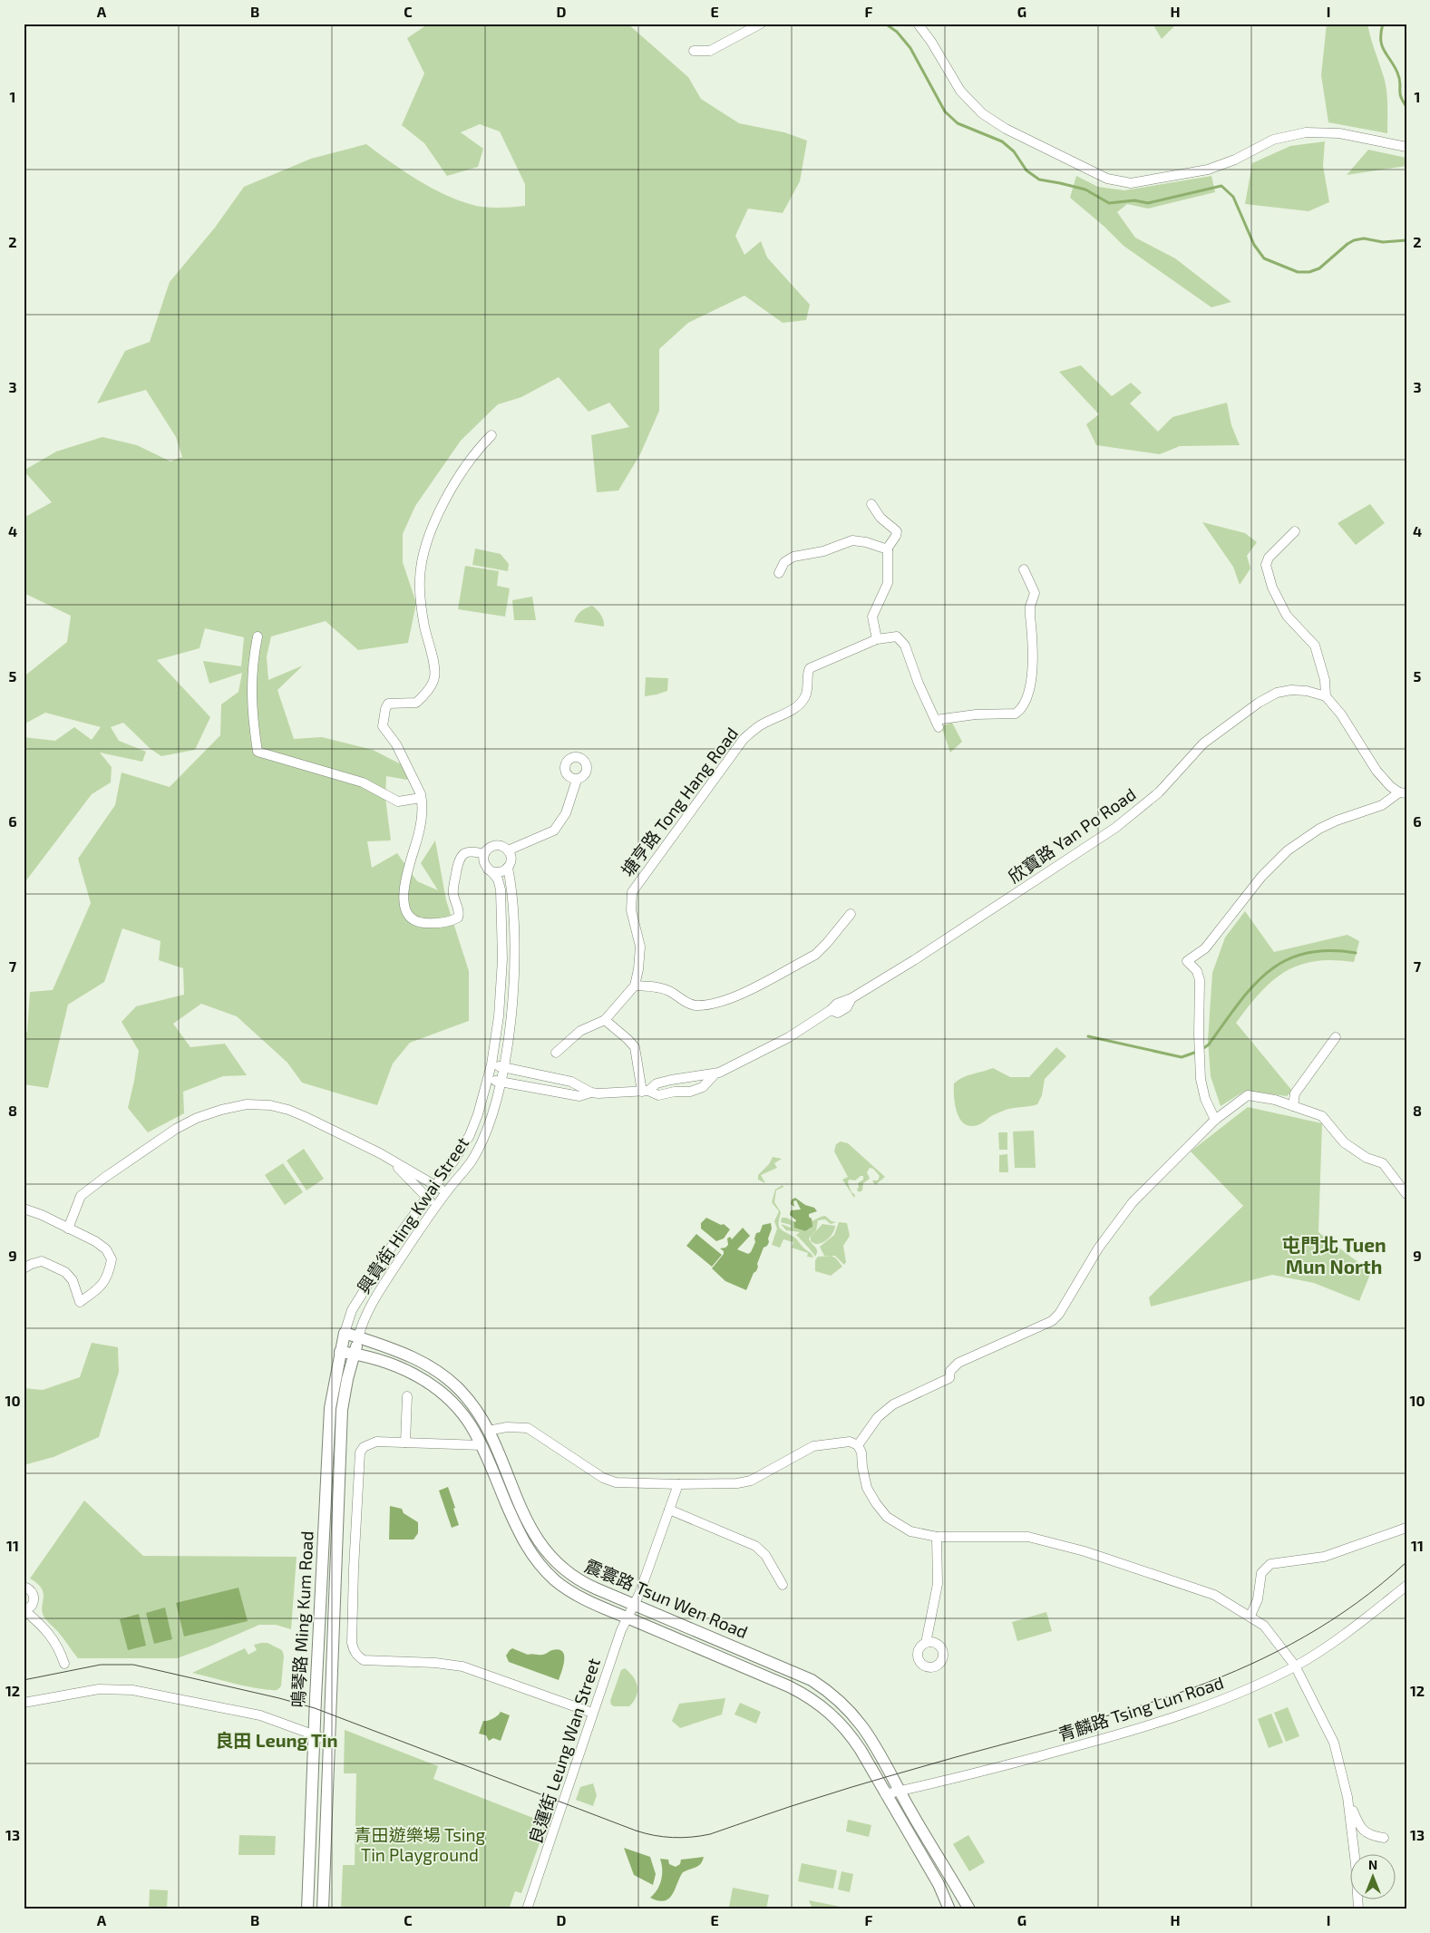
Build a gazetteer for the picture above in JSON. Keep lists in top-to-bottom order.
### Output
{
  "streets": {
    "main road": ["震寰路 Tsun Wen Road", "鳴琴路 Ming Kum Road"],
    "street": [
      "塘亨路 Tong Hang Road",
      "欣寶路 Yan Po Road",
      "興貴街 Hing Kwai Street",
      "青麟路 Tsing Lun Road",
      "良運街 Leung Wan Street"
    ]
  },
  "crossings": [
    ["欣寶路 Yan Po Road", "興貴街 Hing Kwai Street"],
    ["興貴街 Hing Kwai Street", "震寰路 Tsun Wen Road"],
    ["興貴街 Hing Kwai Street", "鳴琴路 Ming Kum Road"],
    ["震寰路 Tsun Wen Road", "鳴琴路 Ming Kum Road"],
    ["震寰路 Tsun Wen Road", "青麟路 Tsing Lun Road"],
    ["震寰路 Tsun Wen Road", "良運街 Leung Wan Street"]
  ],
  "districts": ["屯門北 Tuen Mun North", "良田 Leung Tin"],
  "parks": ["青田遊樂場 Tsing Tin Playground"],
  "north": "top",
  "grid": {
    "columns": [
      "A",
      "B",
      "C",
      "D",
      "E",
      "F",
      "G",
      "H",
      "I"
    ],
    "rows": [
      "1",
      "2",
      "3",
      "4",
      "5",
      "6",
      "7",
      "8",
      "9",
      "10",
      "11",
      "12",
      "13"
    ]
  }
}
